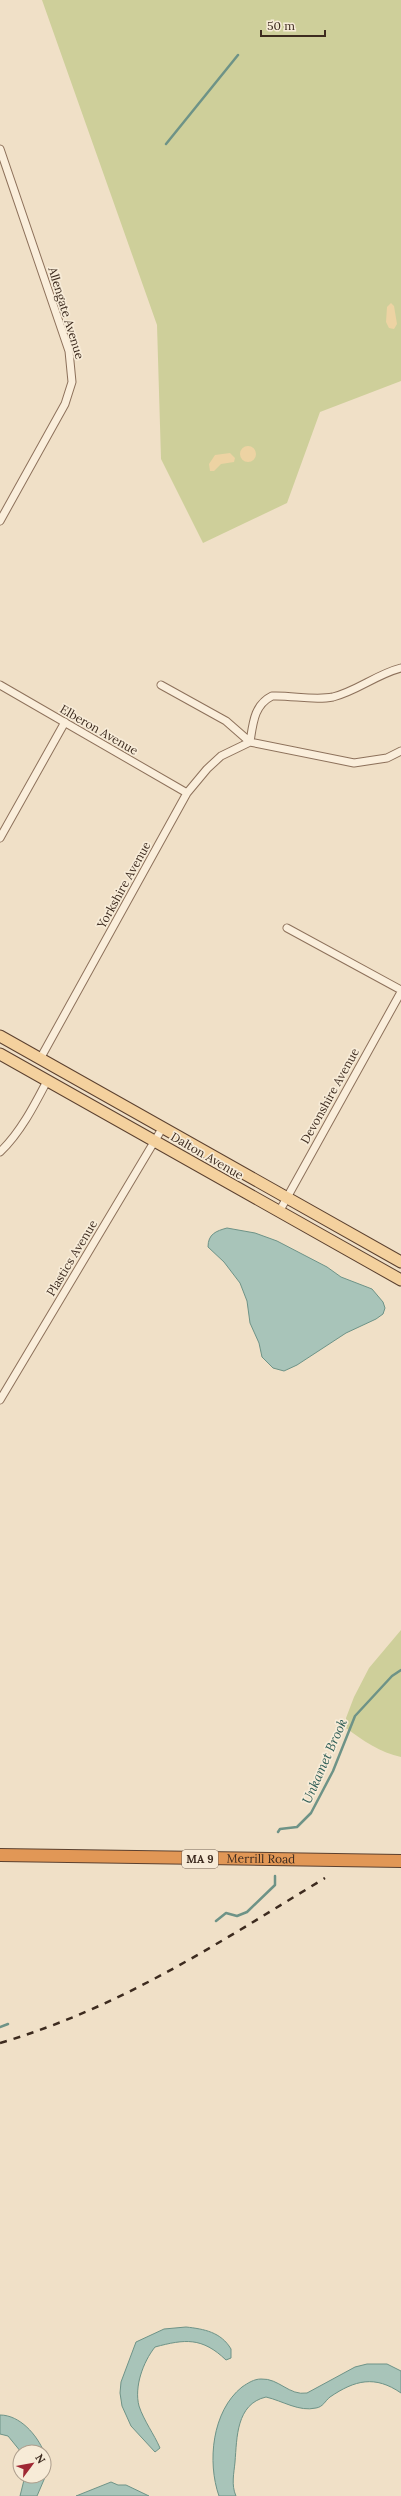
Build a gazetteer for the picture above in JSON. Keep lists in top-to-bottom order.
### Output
{
  "streets": {
    "highway": ["MA 9", "Merrill Road"],
    "main road": ["Dalton Avenue"],
    "street": [
      "Allengate Avenue",
      "Elberon Avenue",
      "Yorkshire Avenue",
      "Devonshire Avenue",
      "Plastics Avenue"
    ]
  },
  "crossings": [
    ["Elberon Avenue", "Yorkshire Avenue"],
    ["Yorkshire Avenue", "Dalton Avenue"],
    ["Devonshire Avenue", "Dalton Avenue"],
    ["Dalton Avenue", "Plastics Avenue"]
  ],
  "water": ["Unkamet Brook"],
  "scale_bar": "50 m",
  "north": "top right"
}
